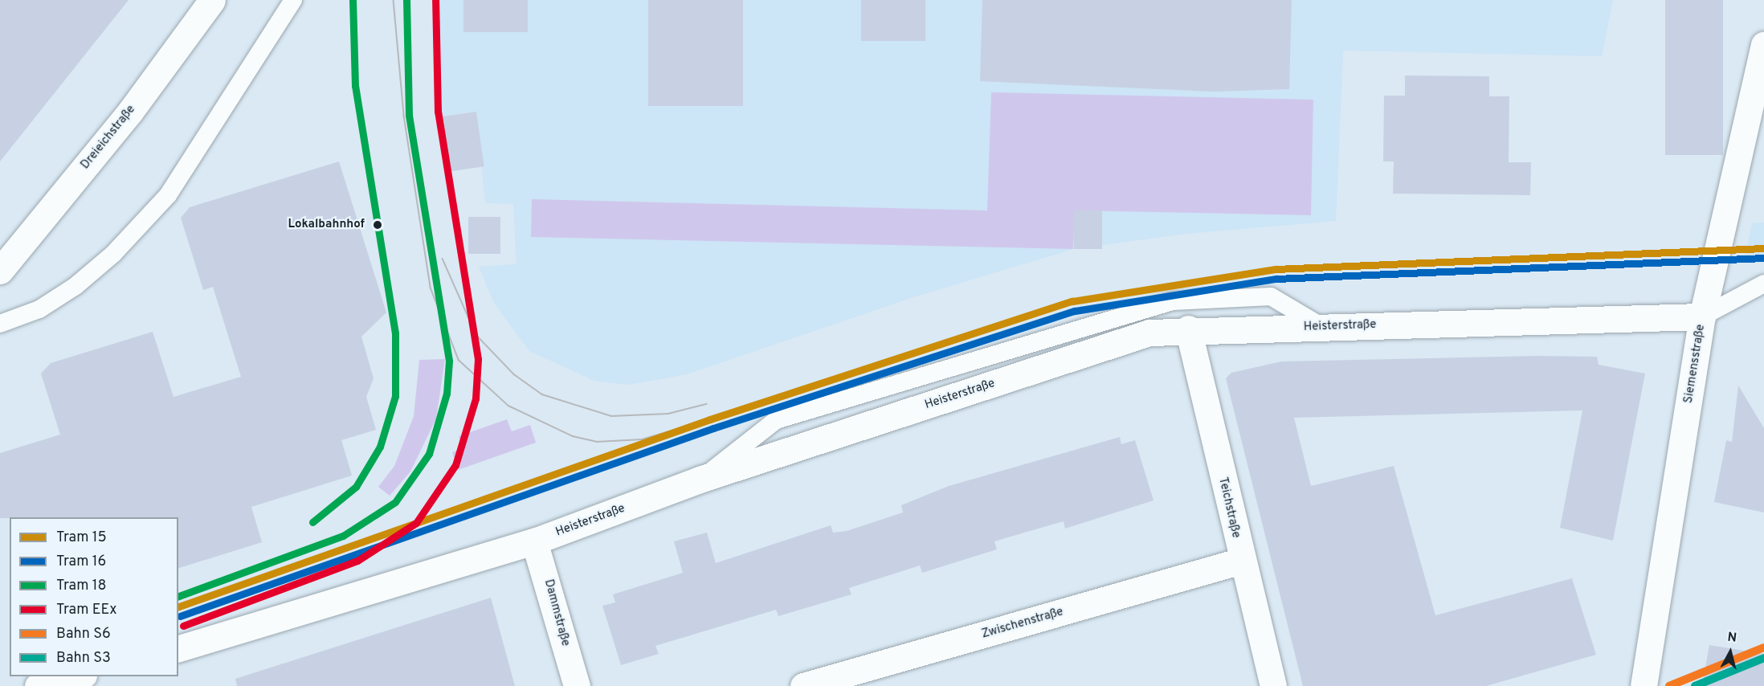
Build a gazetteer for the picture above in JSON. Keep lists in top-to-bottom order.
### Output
{
  "streets": {
    "street": [
      "Dreieichstraße",
      "Heisterstraße",
      "Siemensstraße",
      "Teichstraße",
      "Dammstraße",
      "Zwischenstraße"
    ]
  },
  "crossings": [
    ["Heisterstraße", "Siemensstraße"],
    ["Heisterstraße", "Teichstraße"],
    ["Heisterstraße", "Dammstraße"],
    ["Teichstraße", "Zwischenstraße"]
  ],
  "places": ["Lokalbahnhof"],
  "lines": [
    "tram line 18",
    "tram line EEx",
    "tram line 15",
    "tram line 16",
    "rail line S6",
    "rail line S3"
  ],
  "legend": [
    "Tram 15",
    "Tram 16",
    "Tram 18",
    "Tram EEx",
    "Bahn S6",
    "Bahn S3"
  ],
  "north": "top"
}
